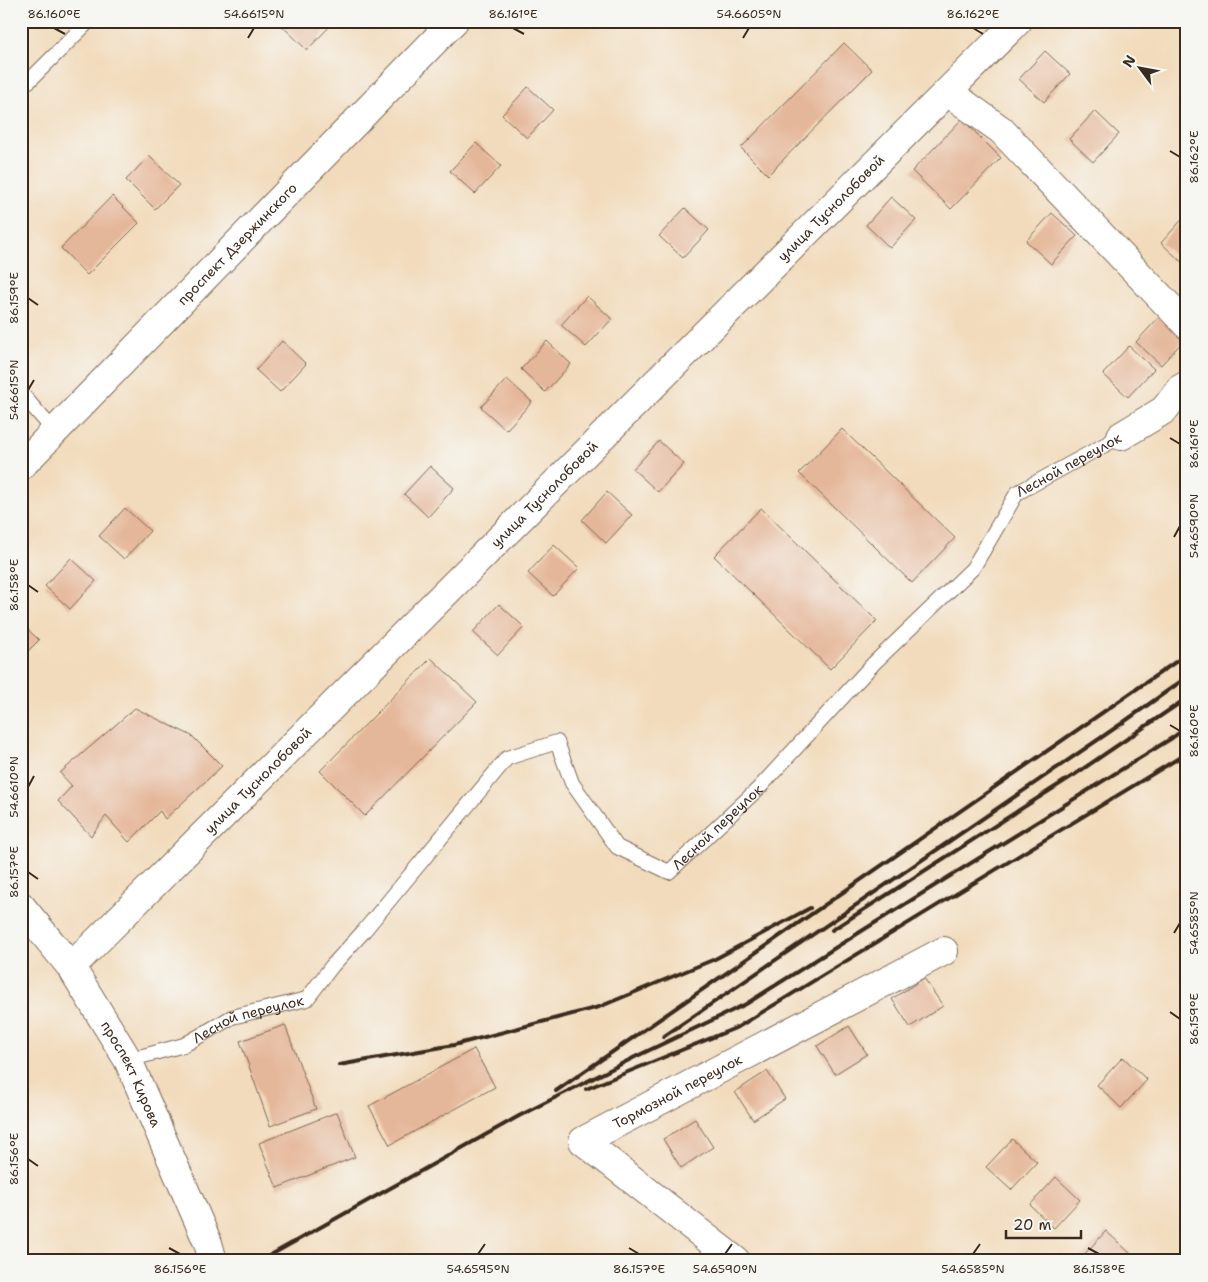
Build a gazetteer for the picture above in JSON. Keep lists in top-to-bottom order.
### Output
{
  "streets": {
    "street": [
      "улица Туснолобовой",
      "проспект Дзержинского",
      "Лесной переулок",
      "проспект Кирова",
      "Тормозной переулок"
    ]
  },
  "crossings": [
    ["улица Туснолобовой", "проспект Кирова"],
    ["Лесной переулок", "проспект Кирова"]
  ],
  "scale_bar": "20 m",
  "north": "top left",
  "coordinates": [
    "86.160°E",
    "54.6615°N",
    "86.161°E",
    "54.6605°N",
    "86.162°E",
    "86.159°E",
    "54.6590°N",
    "86.158°E",
    "54.6610°N",
    "86.157°E",
    "54.6585°N",
    "86.156°E",
    "54.6595°N"
  ]
}
